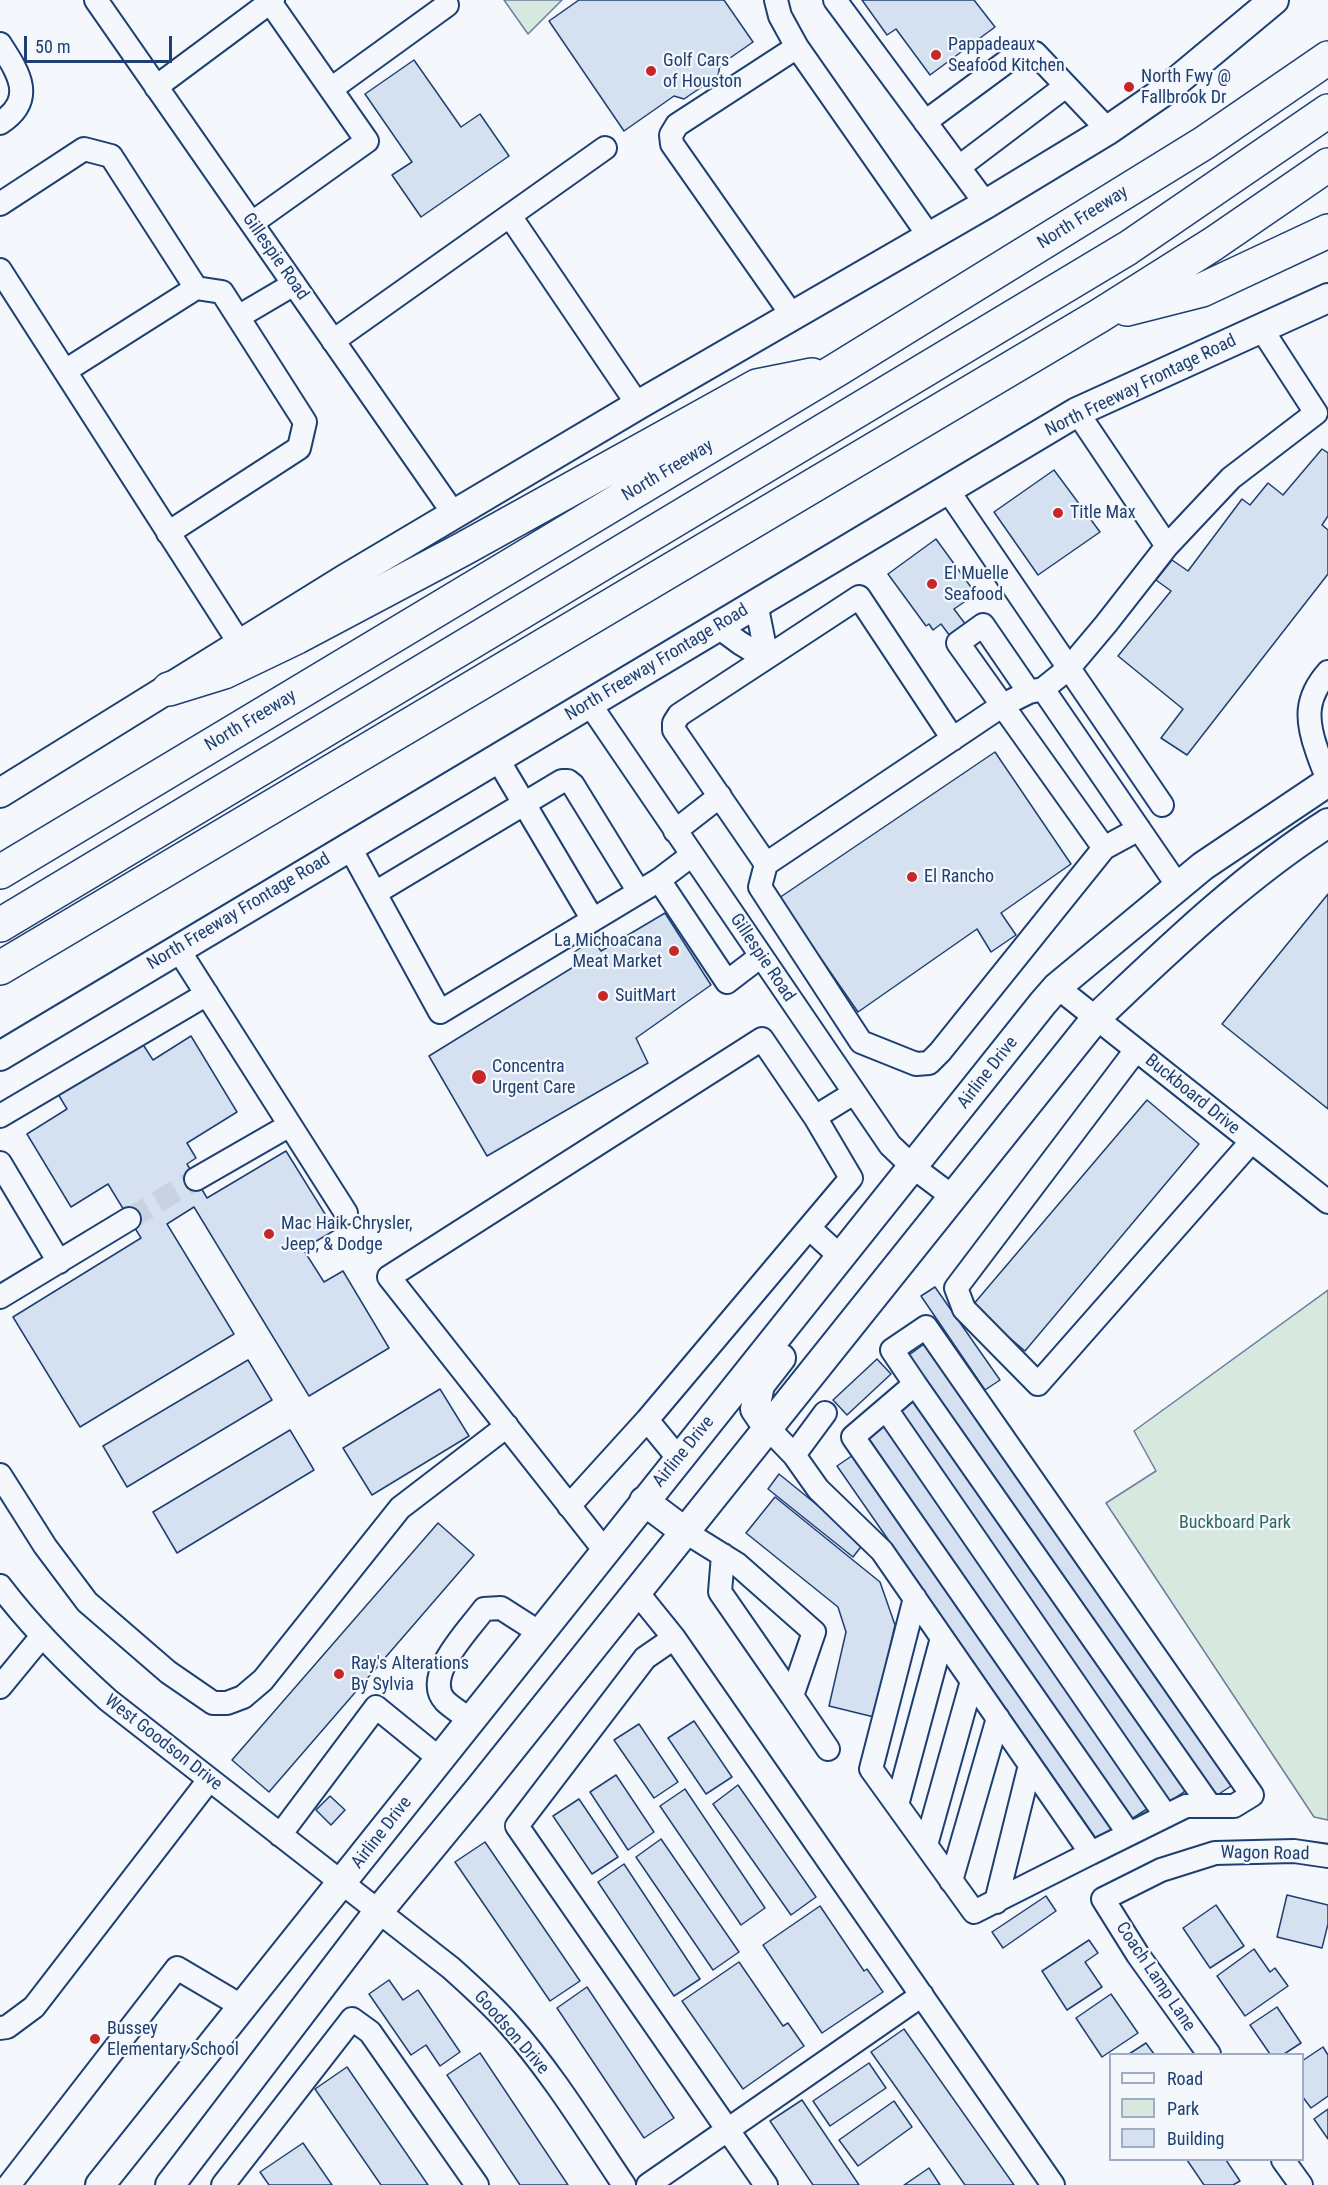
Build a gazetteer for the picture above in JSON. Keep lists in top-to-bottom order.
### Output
{
  "streets": {
    "highway": ["North Freeway"],
    "main road": ["North Freeway Frontage Road", "Airline Drive"],
    "street": [
      "Gillespie Road",
      "Buckboard Drive",
      "West Goodson Drive",
      "Wagon Road",
      "Coach Lamp Lane",
      "Goodson Drive"
    ]
  },
  "crossings": [
    ["Gillespie Road", "North Freeway Frontage Road"],
    ["Gillespie Road", "Airline Drive"],
    ["Airline Drive", "Buckboard Drive"],
    ["Airline Drive", "West Goodson Drive"],
    ["Airline Drive", "Goodson Drive"],
    ["West Goodson Drive", "Goodson Drive"],
    ["Wagon Road", "Coach Lamp Lane"]
  ],
  "parks": ["Buckboard Park"],
  "places": [
    "Pappadeaux Seafood Kitchen",
    "Golf Cars of Houston",
    "North Fwy @ Fallbrook Dr",
    "Title Max",
    "El Muelle Seafood",
    "El Rancho",
    "La Michoacana Meat Market",
    "SuitMart",
    "Concentra Urgent Care",
    "Mac Haik Chrysler, Jeep, & Dodge",
    "Ray's Alterations By Sylvia",
    "Bussey Elementary School"
  ],
  "legend": ["Road", "Park", "Building"],
  "scale_bar": "50 m"
}
